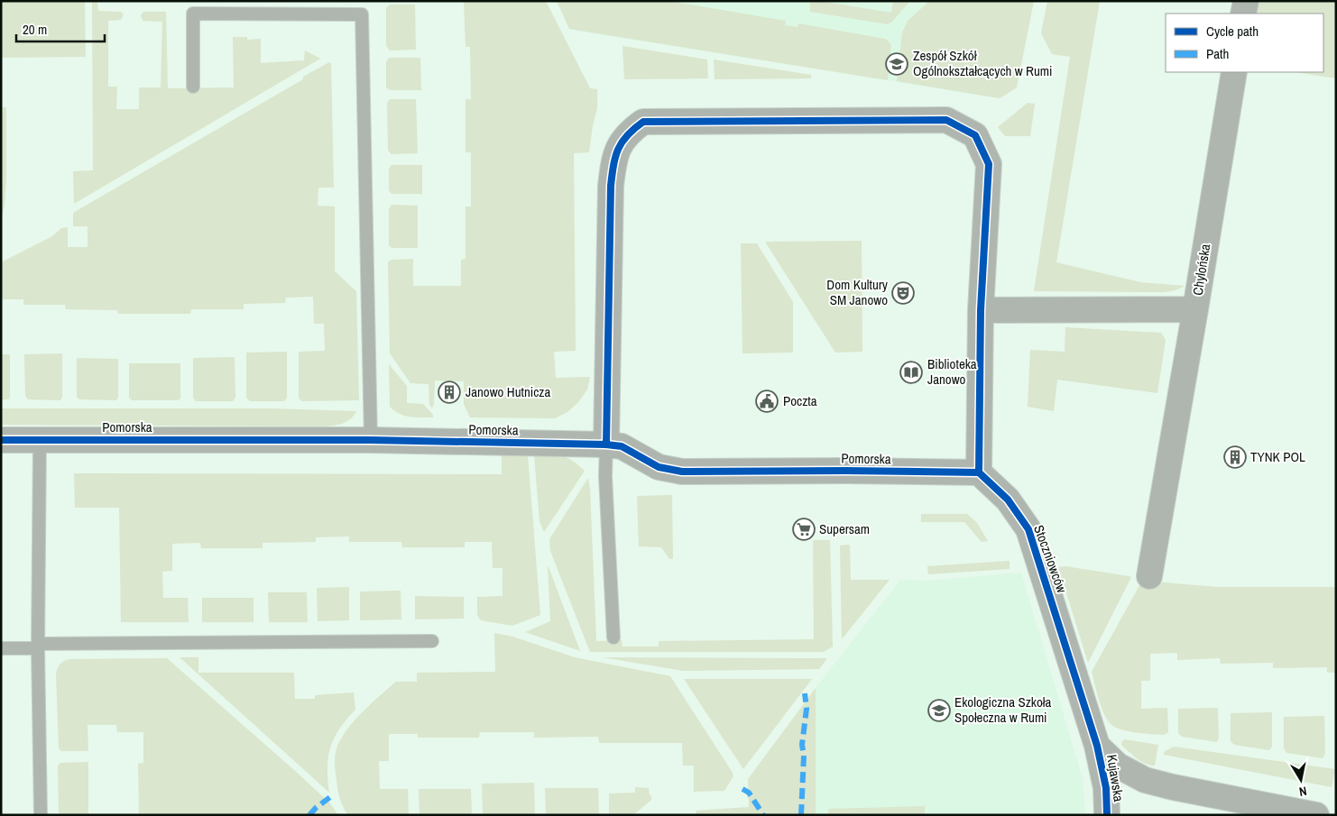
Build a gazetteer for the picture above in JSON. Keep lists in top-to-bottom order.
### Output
{
  "streets": {
    "street": [
      "Chylońska",
      "Pomorska",
      "Stoczniowców",
      "Kujawska"
    ]
  },
  "crossings": [
    ["Pomorska", "Stoczniowców"],
    ["Stoczniowców", "Kujawska"]
  ],
  "places": {
    "school or university": ["Zespół Szkół Ogólnokształcących w Rumi", "Ekologiczna Szkoła Społeczna w Rumi"],
    "theatre": ["Dom Kultury SM Janowo"],
    "library": ["Biblioteka Janowo"],
    "building": ["Janowo Hutnicza", "TYNK POL"],
    "public building": ["Poczta"],
    "supermarket": ["Supersam"]
  },
  "legend": ["Cycle path", "Path"],
  "scale_bar": "20 m",
  "north": "bottom"
}
